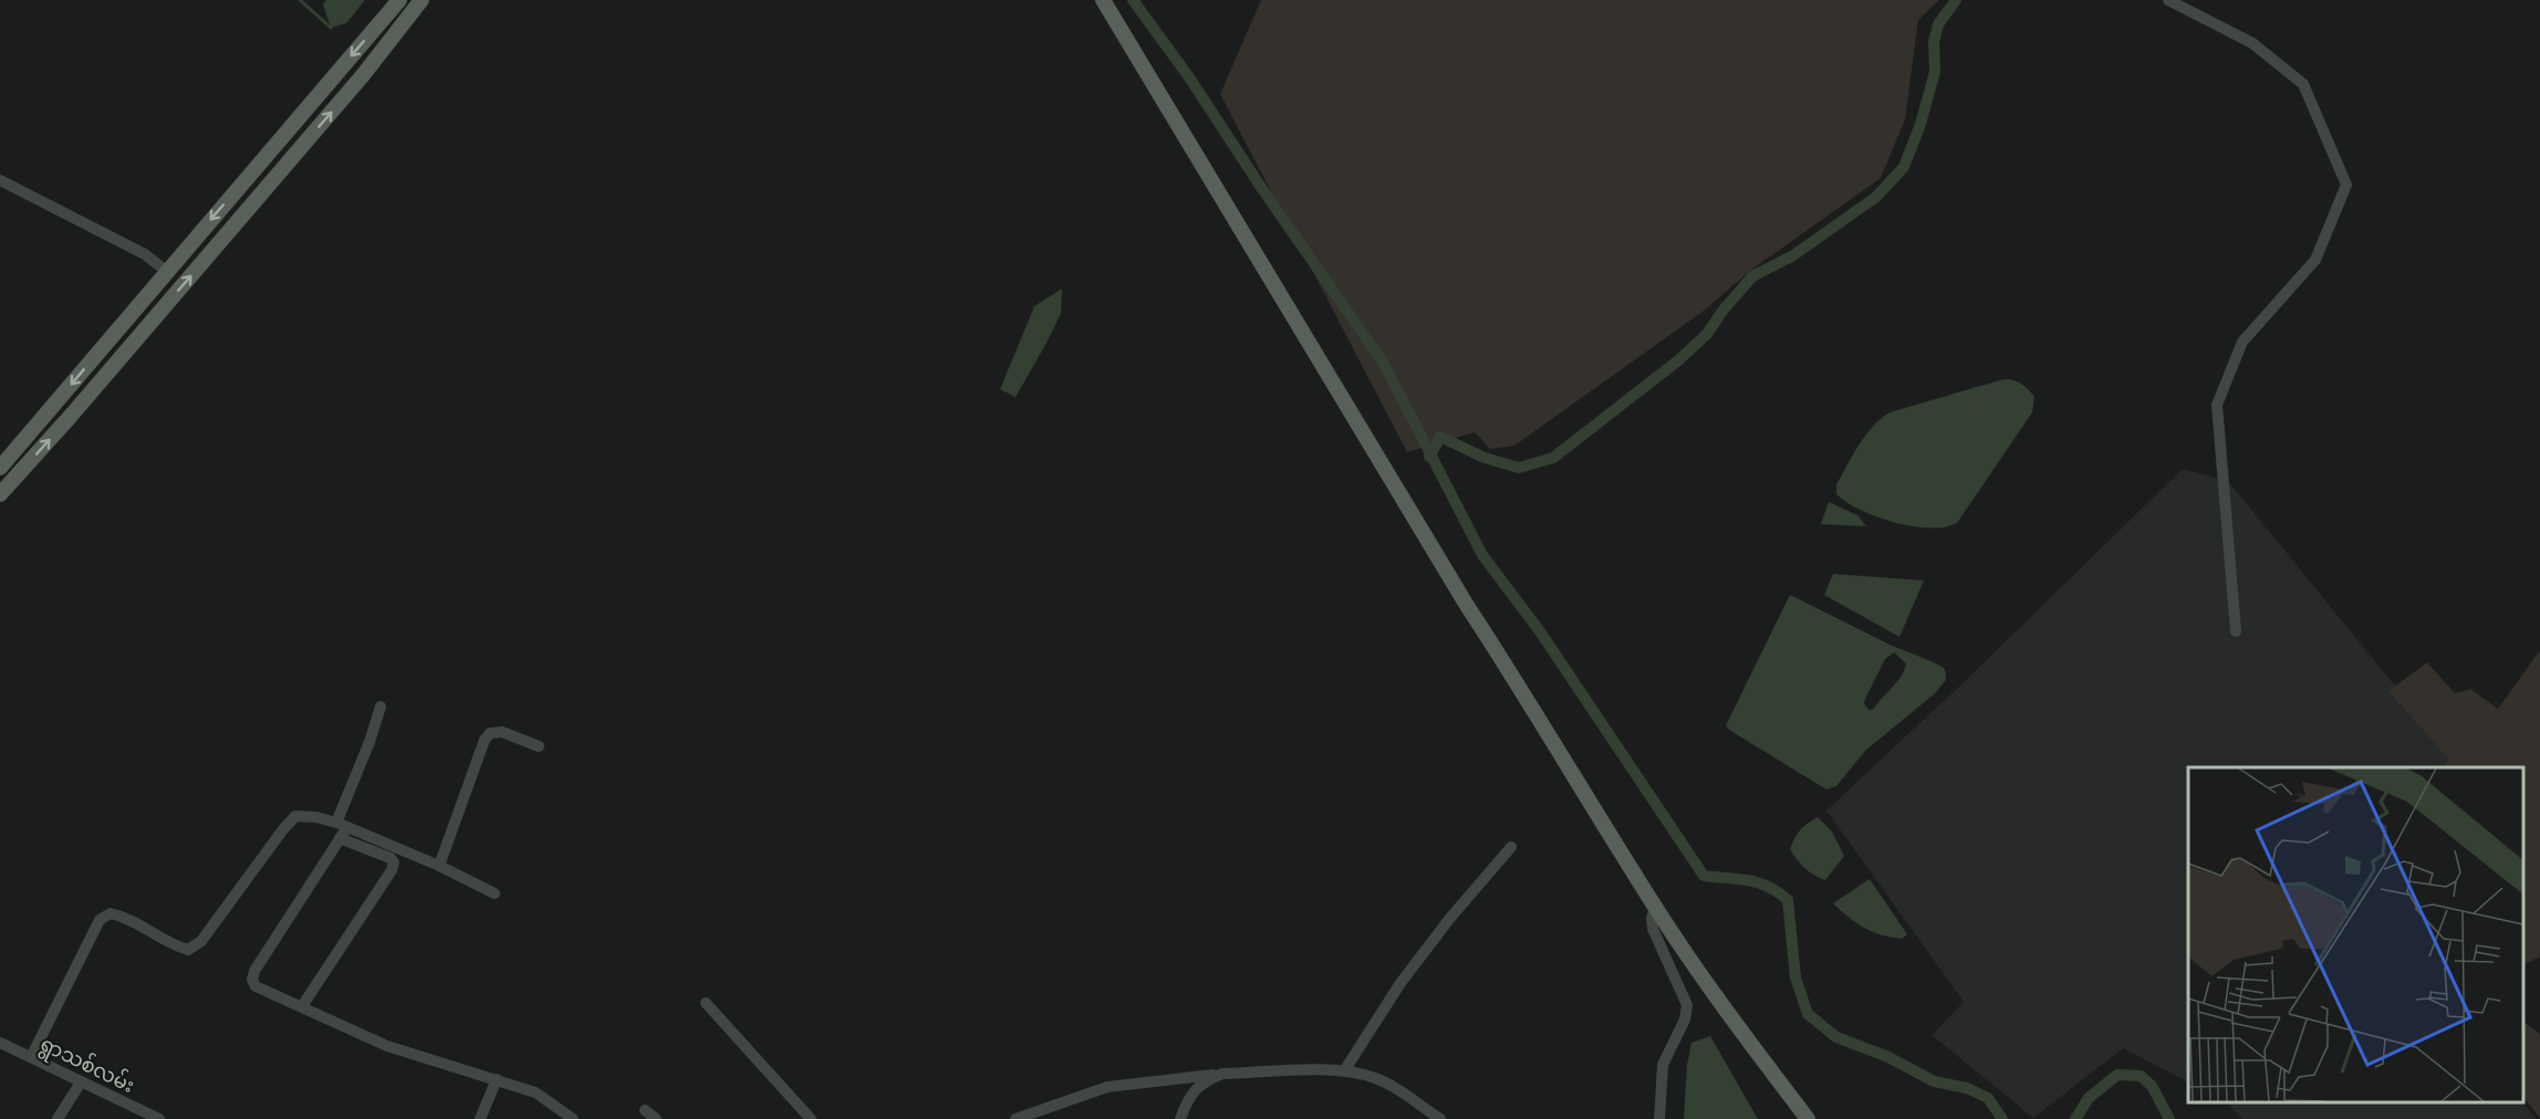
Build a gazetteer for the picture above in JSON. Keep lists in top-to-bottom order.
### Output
{
  "streets": {
    "street": ["ရွာသစ်လမ်း"]
  }
}
